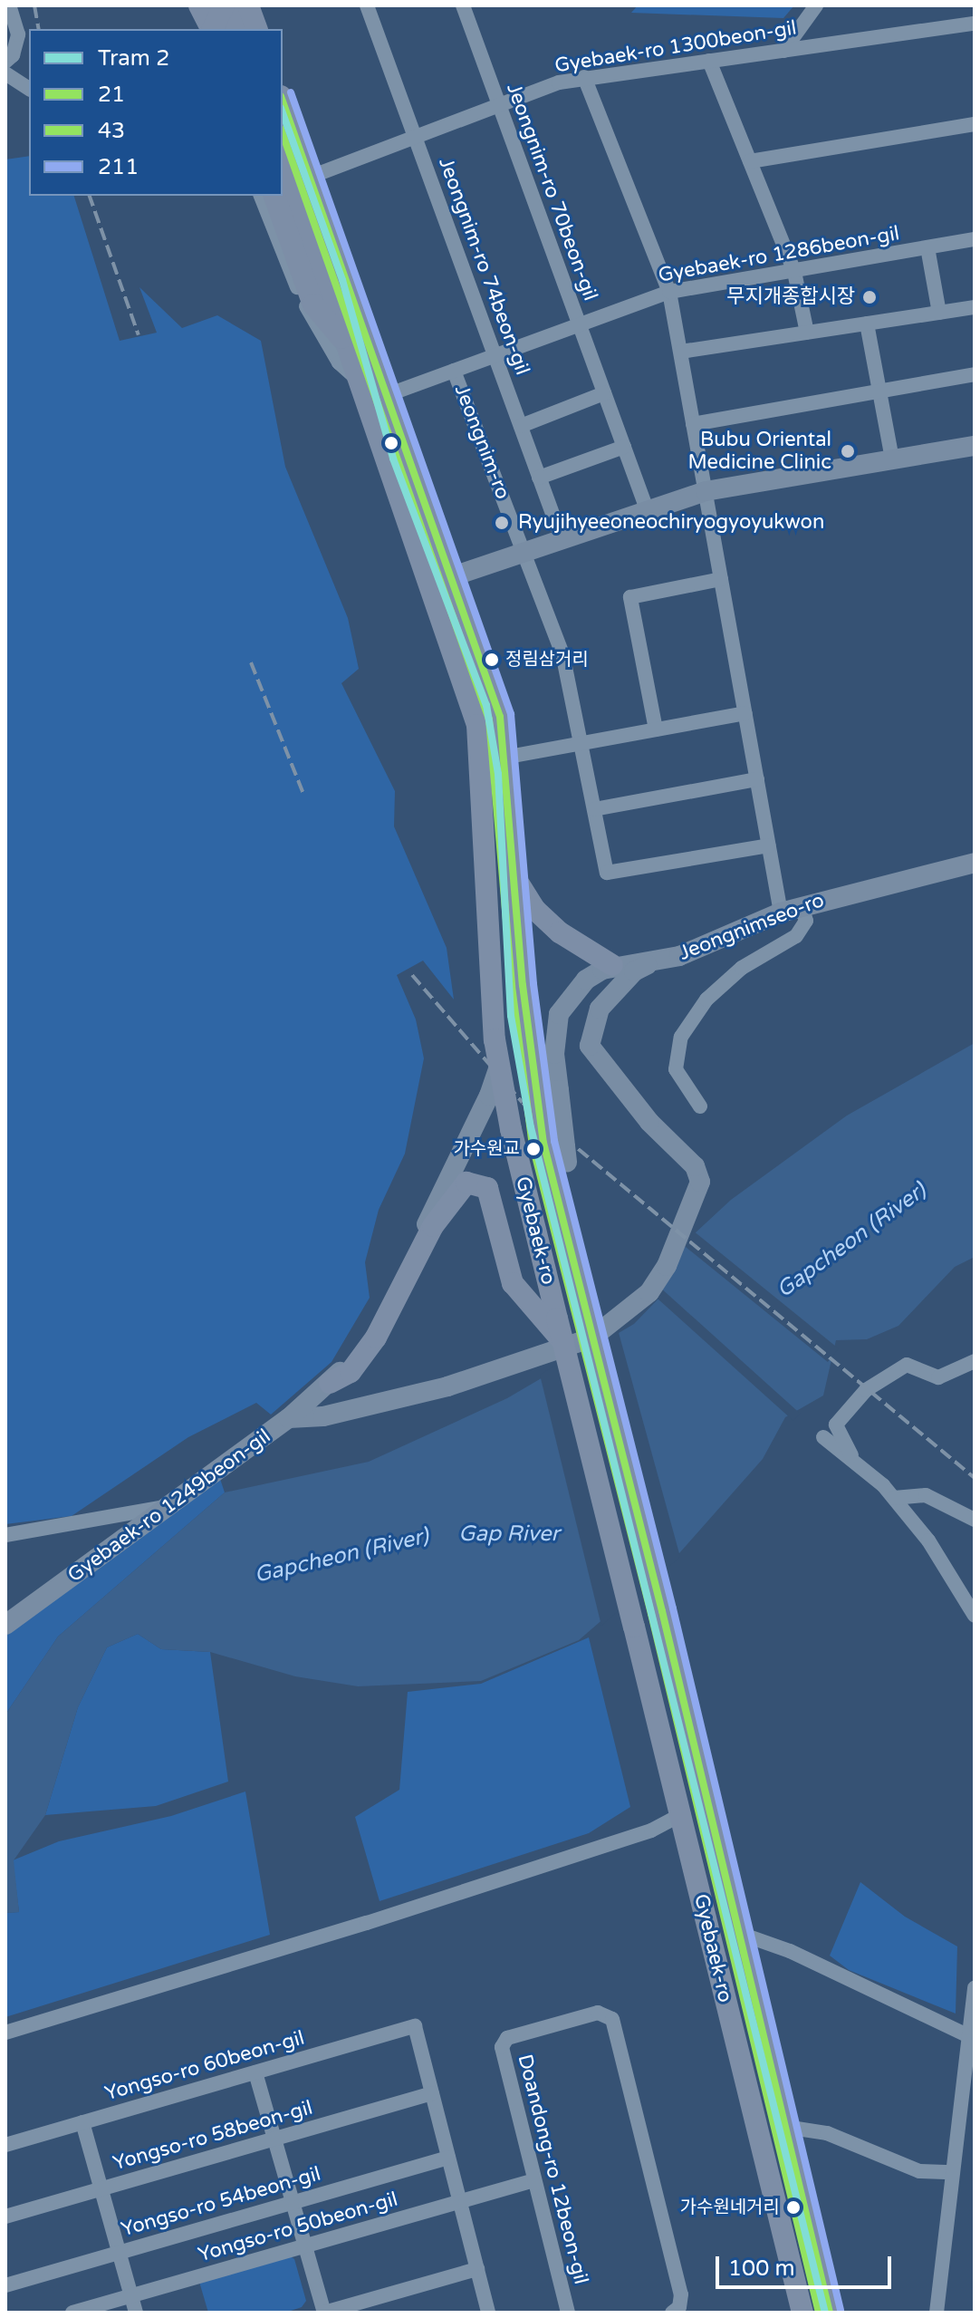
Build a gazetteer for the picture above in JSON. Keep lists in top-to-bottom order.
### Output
{
  "streets": {
    "main road": ["Gyebaek-ro"],
    "street": [
      "Gyebaek-ro 1300beon-gil",
      "Jeongnim-ro 70beon-gil",
      "Gyebaek-ro 1286beon-gil",
      "Jeongnim-ro 74beon-gil",
      "Jeongnim-ro",
      "Jeongnimseo-ro",
      "Gyebaek-ro 1249beon-gil",
      "Yongso-ro 60beon-gil",
      "Yongso-ro 58beon-gil",
      "Doandong-ro 12beon-gil",
      "Yongso-ro 54beon-gil",
      "Yongso-ro 50beon-gil"
    ]
  },
  "crossings": [
    ["Gyebaek-ro 1300beon-gil", "Jeongnim-ro 70beon-gil"],
    ["Gyebaek-ro 1300beon-gil", "Jeongnim-ro 74beon-gil"],
    ["Gyebaek-ro 1300beon-gil", "Gyebaek-ro"],
    ["Jeongnim-ro 70beon-gil", "Gyebaek-ro 1286beon-gil"],
    ["Gyebaek-ro 1286beon-gil", "Jeongnim-ro 74beon-gil"],
    ["Gyebaek-ro 1286beon-gil", "Jeongnim-ro"],
    ["Gyebaek-ro 1286beon-gil", "Gyebaek-ro"],
    ["Gyebaek-ro", "Gyebaek-ro 1249beon-gil"],
    ["Yongso-ro 60beon-gil", "Yongso-ro 58beon-gil"],
    ["Doandong-ro 12beon-gil", "Yongso-ro 50beon-gil"]
  ],
  "water": ["Gapcheon (River)", "Gap River"],
  "places": [
    "무지개종합시장",
    "Bubu Oriental Medicine Clinic",
    "Ryujihyeeoneochiryogyoyukwon",
    "정림삼거리",
    "가수원교",
    "가수원네거리"
  ],
  "lines": [
    "transit line 211",
    "transit line 21",
    "tram line 2",
    "transit line 43"
  ],
  "legend": [
    "Tram 2",
    "21",
    "43",
    "211"
  ],
  "scale_bar": "100 m"
}
